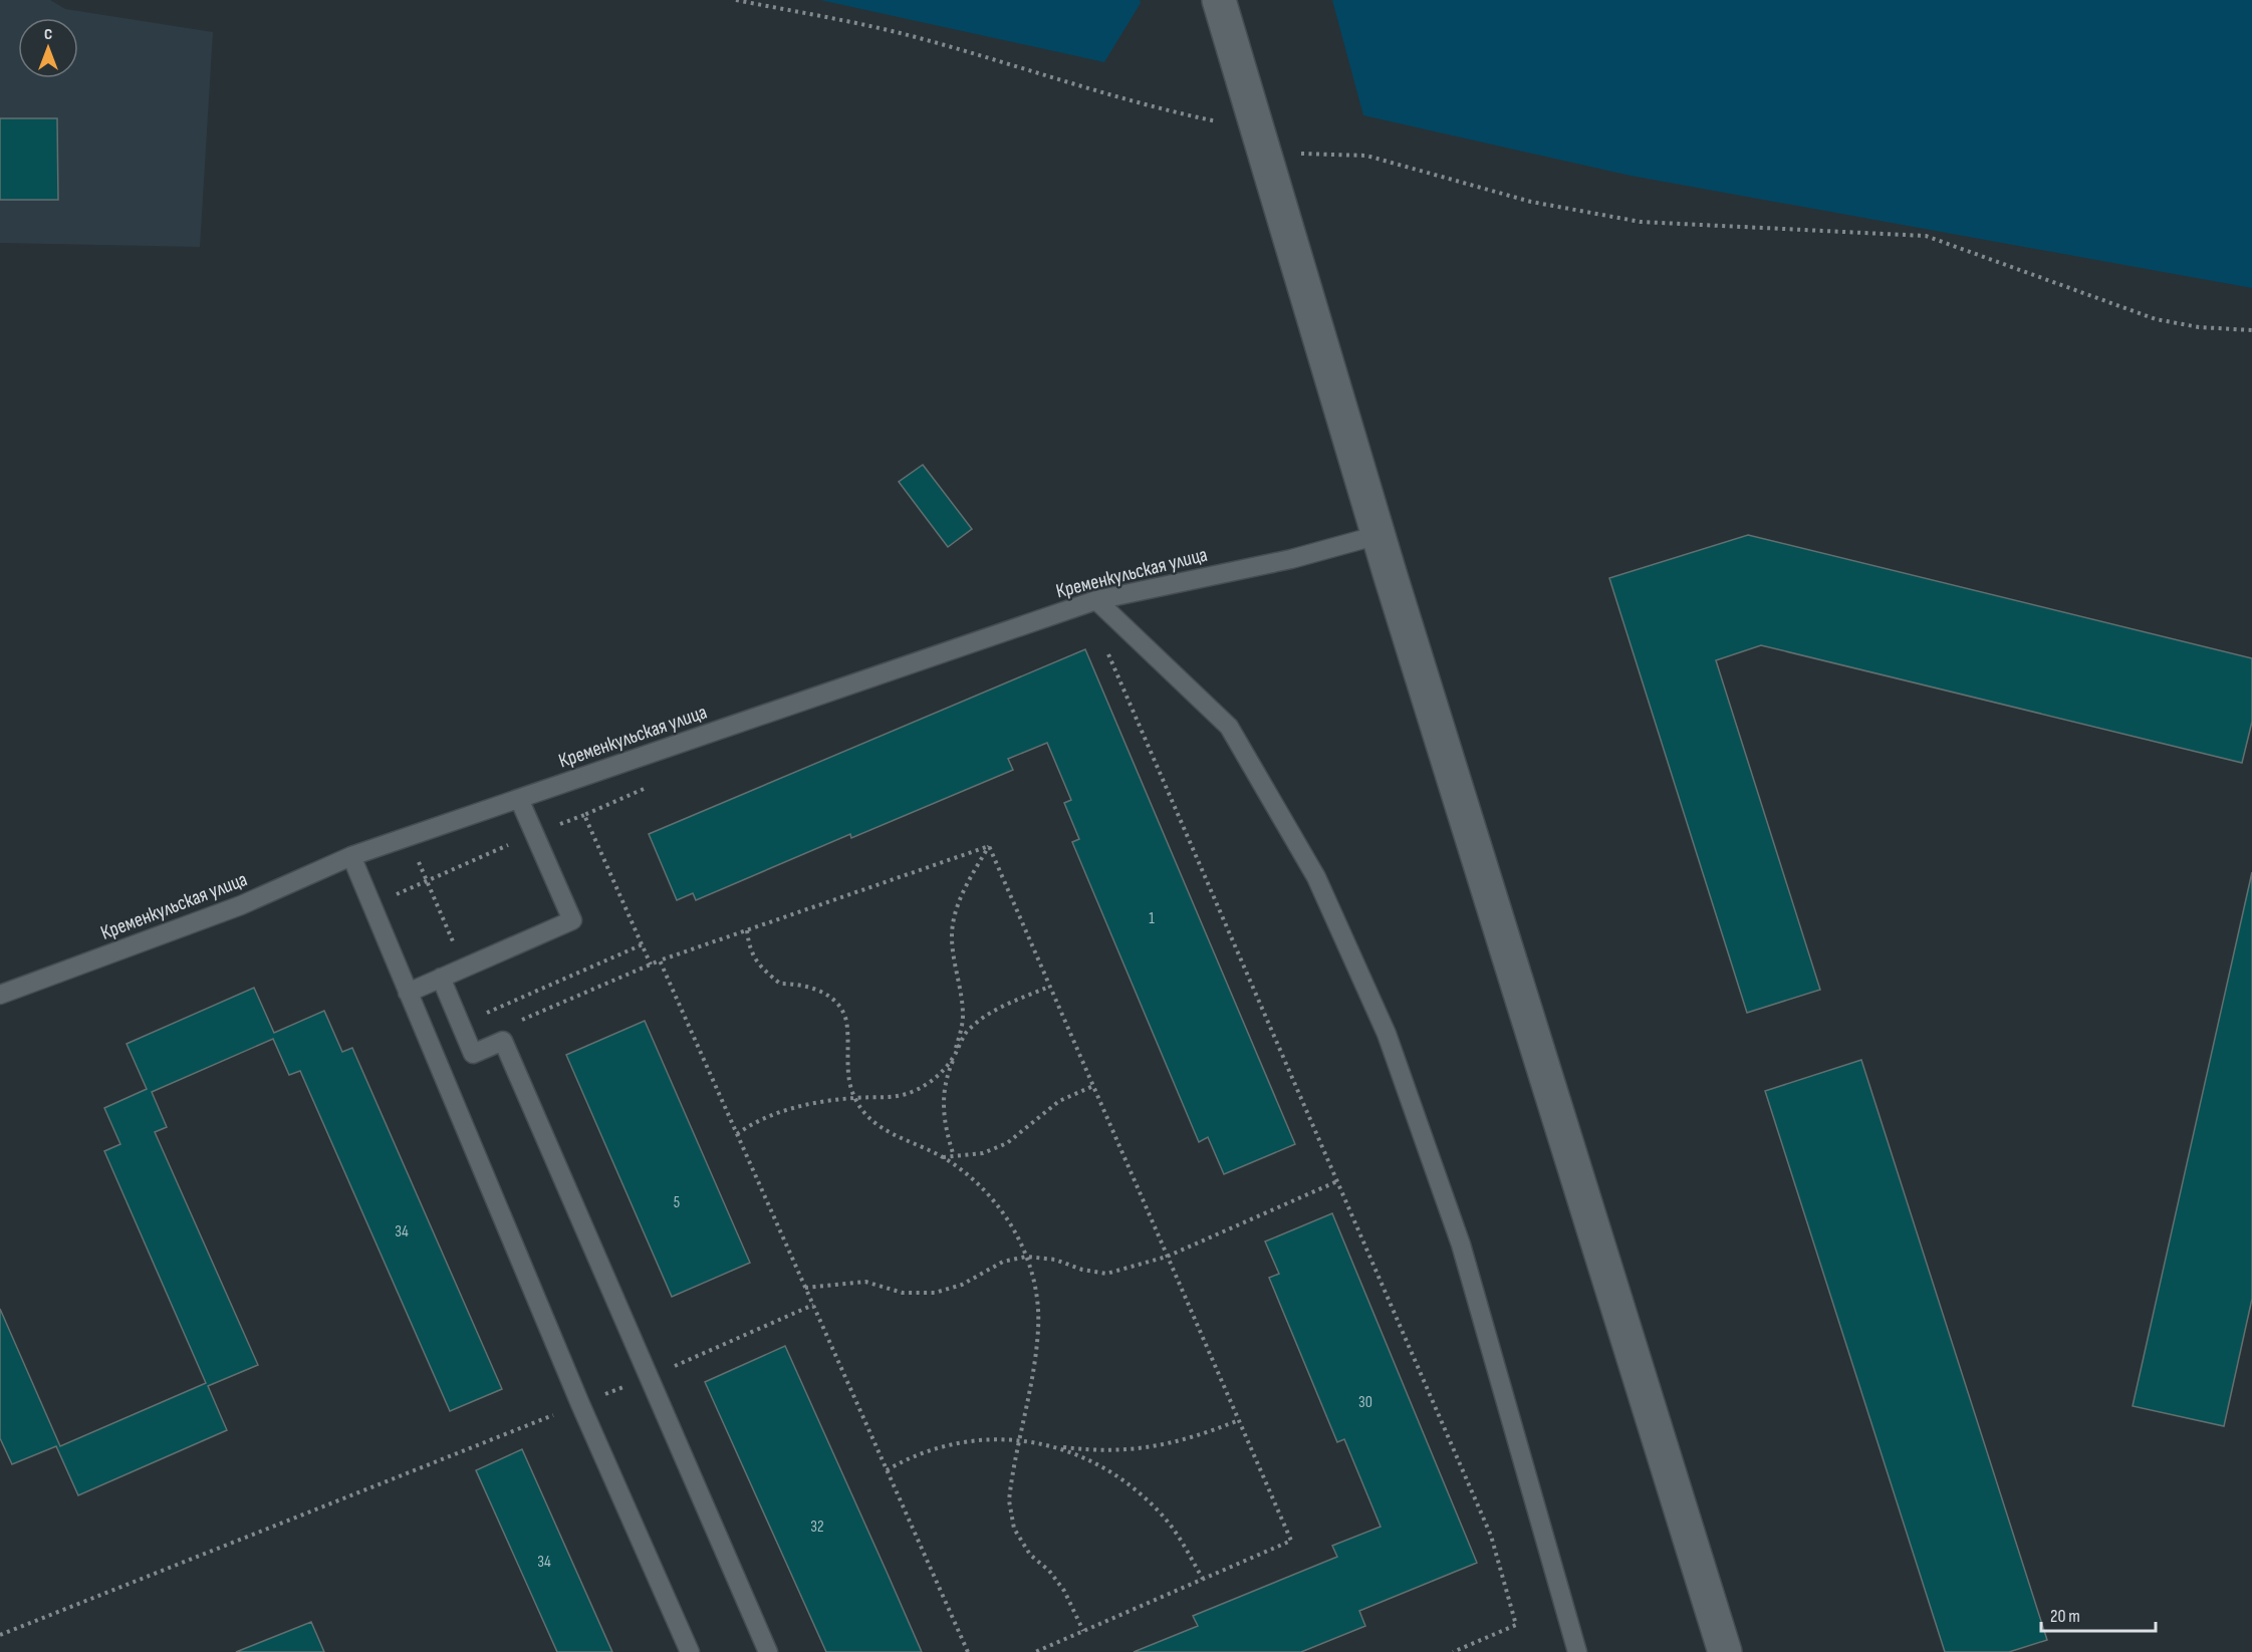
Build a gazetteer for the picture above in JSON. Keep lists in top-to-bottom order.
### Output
{
  "streets": {
    "lane": ["Кременкульская улица"]
  },
  "house_numbers": [
    "1",
    "5",
    "34",
    "30",
    "32",
    "34"
  ],
  "scale_bar": "20 m",
  "north": "top"
}
